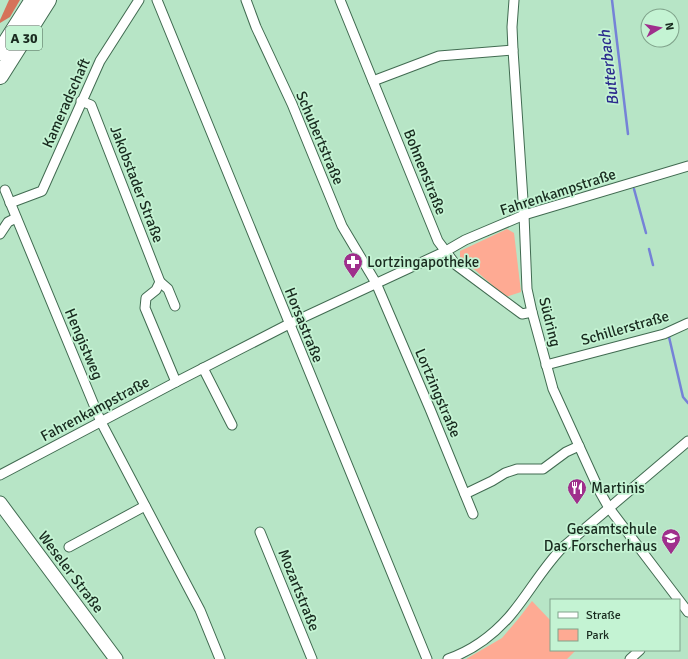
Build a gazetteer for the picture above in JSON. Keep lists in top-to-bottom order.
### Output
{
  "streets": {
    "highway": ["A 30"],
    "street": [
      "Kameradschaft",
      "Schubertstraße",
      "Bohnenstraße",
      "Jakobstader Straße",
      "Fahrenkampstraße",
      "Südring",
      "Horsastraße",
      "Schillerstraße",
      "Hengistweg",
      "Lortzingstraße",
      "Weseler Straße",
      "Mozartstraße"
    ]
  },
  "crossings": [
    ["Kameradschaft", "Jakobstader Straße"],
    ["Kameradschaft", "Hengistweg"],
    ["Schubertstraße", "Fahrenkampstraße"],
    ["Schubertstraße", "Lortzingstraße"],
    ["Bohnenstraße", "Fahrenkampstraße"],
    ["Bohnenstraße", "Südring"],
    ["Fahrenkampstraße", "Südring"],
    ["Fahrenkampstraße", "Horsastraße"],
    ["Fahrenkampstraße", "Hengistweg"],
    ["Fahrenkampstraße", "Lortzingstraße"],
    ["Südring", "Schillerstraße"]
  ],
  "water": ["Butterbach"],
  "places": {
    "pharmacy": ["Lortzingapotheke"],
    "restaurant": ["Martinis"],
    "school or university": ["Gesamtschule Das Forscherhaus"]
  },
  "legend": ["Straße", "Park"],
  "north": "right"
}
